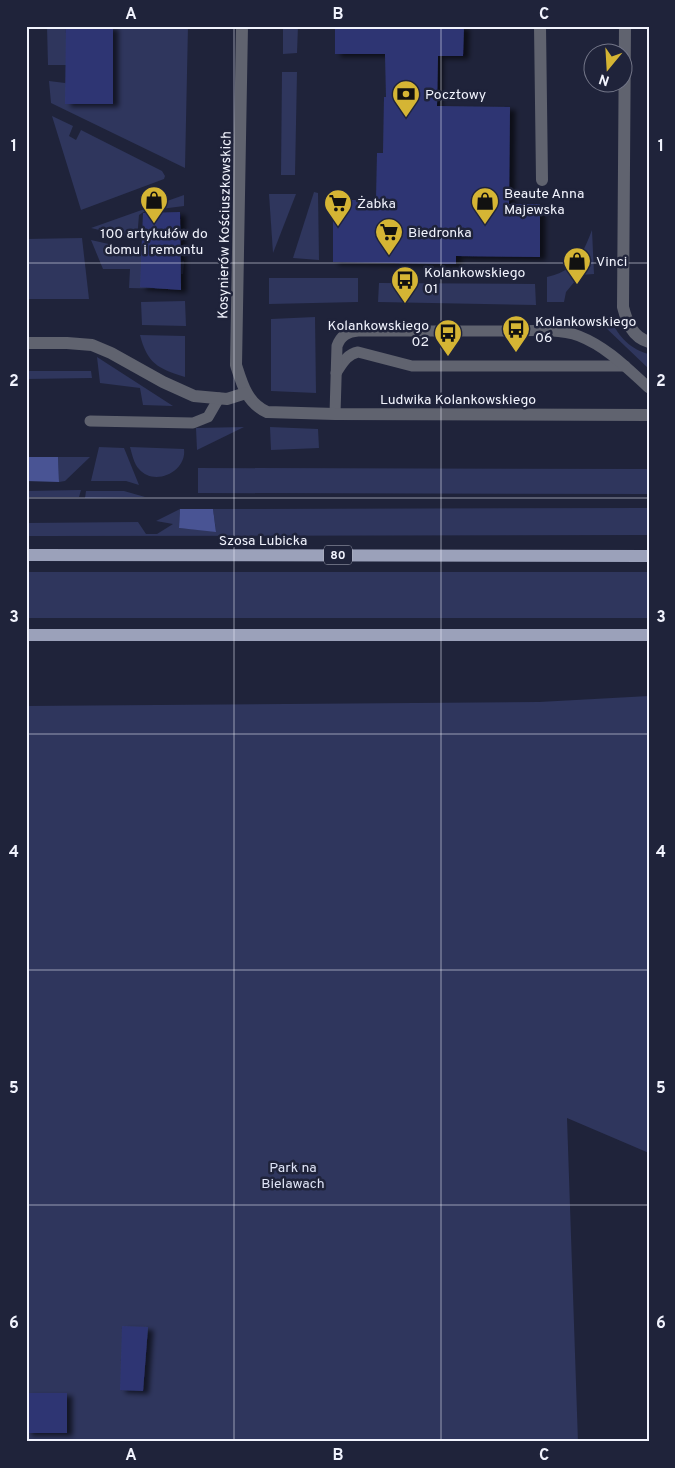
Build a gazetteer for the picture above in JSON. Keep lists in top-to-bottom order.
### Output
{
  "streets": {
    "main road": ["Szosa Lubicka", "80"],
    "street": ["Kosynierów Kościuszkowskich", "Ludwika Kolankowskiego"]
  },
  "crossings": [
    ["Kosynierów Kościuszkowskich", "Ludwika Kolankowskiego"]
  ],
  "parks": ["Park na Bielawach"],
  "places": {
    "bank": ["Pocztowy"],
    "shop": ["100 artykułów do domu i remontu", "Beaute Anna Majewska", "Vinci"],
    "supermarket": ["Żabka", "Biedronka"],
    "bus stop": ["Kolankowskiego 01", "Kolankowskiego 06", "Kolankowskiego 02"]
  },
  "north": "bottom",
  "grid": {
    "columns": ["A", "B", "C"],
    "rows": [
      "1",
      "2",
      "3",
      "4",
      "5",
      "6"
    ]
  }
}
